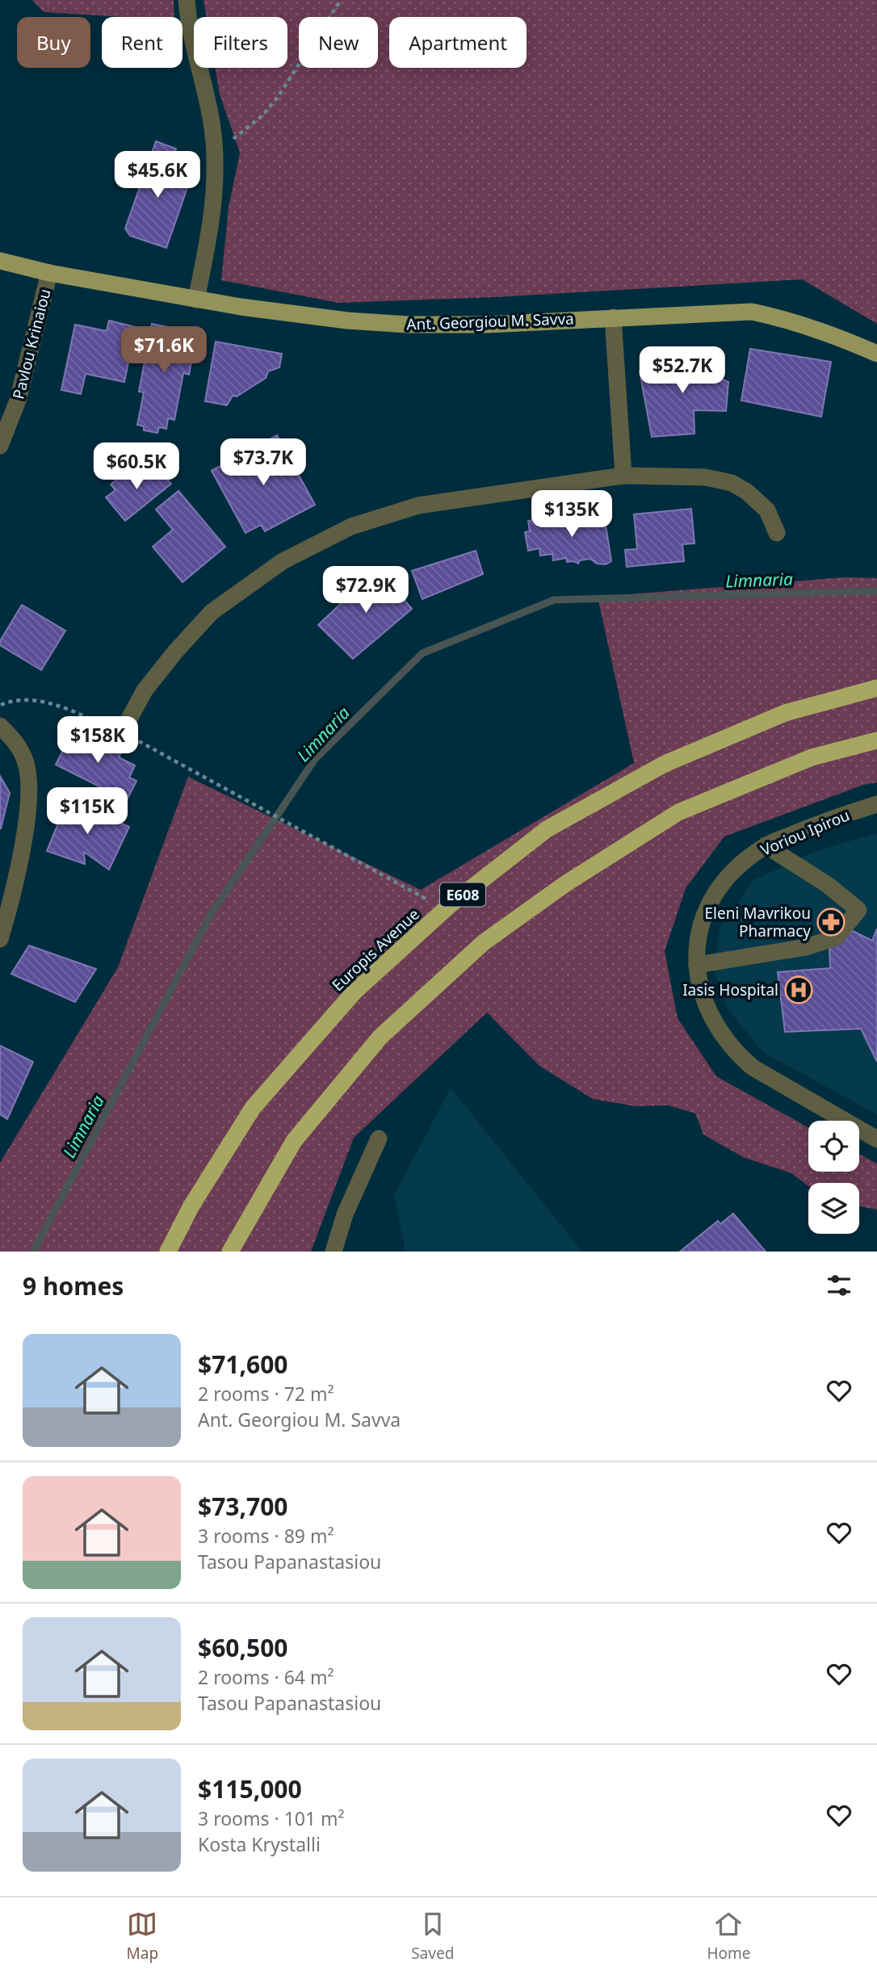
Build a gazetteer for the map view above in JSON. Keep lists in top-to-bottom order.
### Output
{
  "streets": {
    "highway": ["E608", "Europis Avenue"],
    "main road": ["Ant. Georgiou M. Savva"],
    "street": ["Pavlou Krinaiou", "Voriou Ipirou"]
  },
  "crossings": [
    ["Ant. Georgiou M. Savva", "Pavlou Krinaiou"]
  ],
  "water": ["Limnaria"],
  "places": {
    "pharmacy": ["Eleni Mavrikou Pharmacy"],
    "hospital": ["Iasis Hospital"]
  },
  "page": {
    "chip": [
      "Buy",
      "Rent",
      "Filters",
      "New",
      "Apartment"
    ],
    "price": [
      "$45.6K",
      "$71.6K",
      "$52.7K",
      "$73.7K",
      "$60.5K",
      "$135K",
      "$72.9K",
      "$158K",
      "$115K"
    ],
    "heading": "9 homes",
    "list": [
      {
        "name": "$71,600",
        "note": "2 rooms · 72 m² · Ant. Georgiou M. Savva"
      },
      {
        "name": "$73,700",
        "note": "3 rooms · 89 m² · Tasou Papanastasiou"
      },
      {
        "name": "$60,500",
        "note": "2 rooms · 64 m² · Tasou Papanastasiou"
      },
      {
        "name": "$115,000",
        "note": "3 rooms · 101 m² · Kosta Krystalli"
      }
    ],
    "tabs": ["Map", "Saved", "Home"]
  }
}
